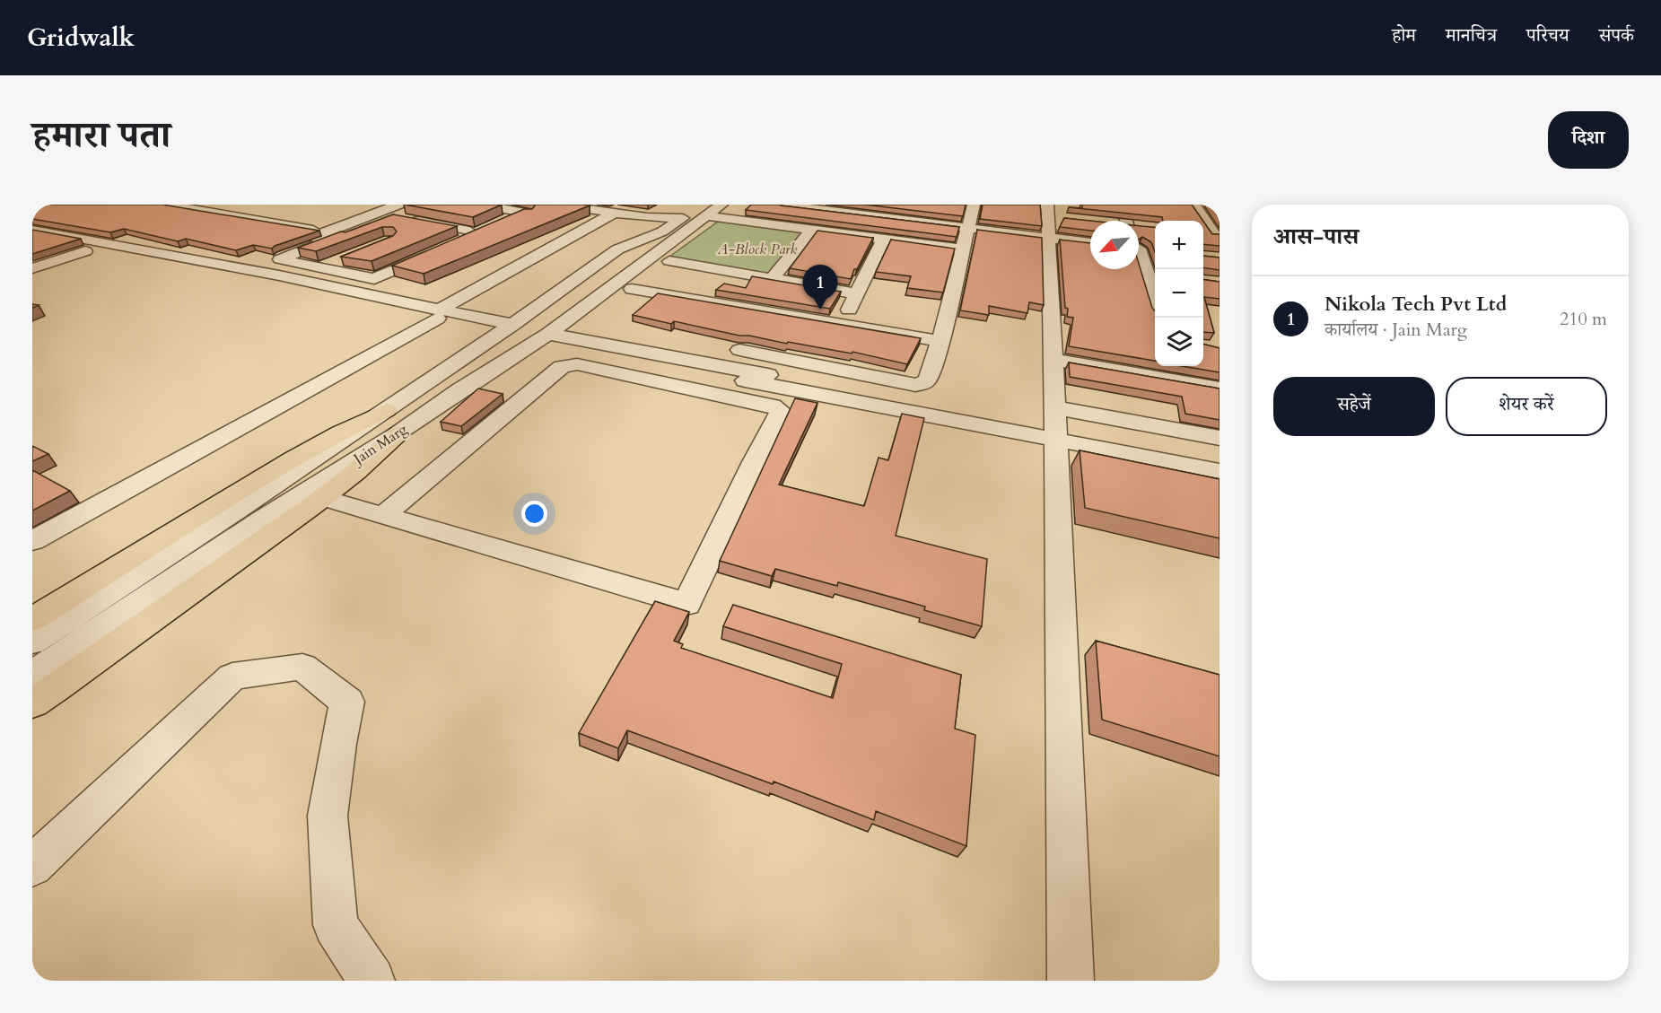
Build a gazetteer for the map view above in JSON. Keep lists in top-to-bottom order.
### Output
{
  "streets": {
    "street": ["Jain Marg"]
  },
  "parks": ["A-Block Park"],
  "north": "bottom left",
  "page": {
    "header": "Gridwalk",
    "nav": [
      "होम",
      "मानचित्र",
      "परिचय",
      "संपर्क"
    ],
    "title": "हमारा पता",
    "buttons": [
      "दिशा",
      ["सहेजें", "शेयर करें"]
    ],
    "heading": "आस-पास",
    "map_buttons": ["+", "−"],
    "pins": "1",
    "list": [
      {
        "mark": "1",
        "name": "Nikola Tech Pvt Ltd",
        "note": "कार्यालय · Jain Marg",
        "value": "210 m"
      }
    ]
  }
}
